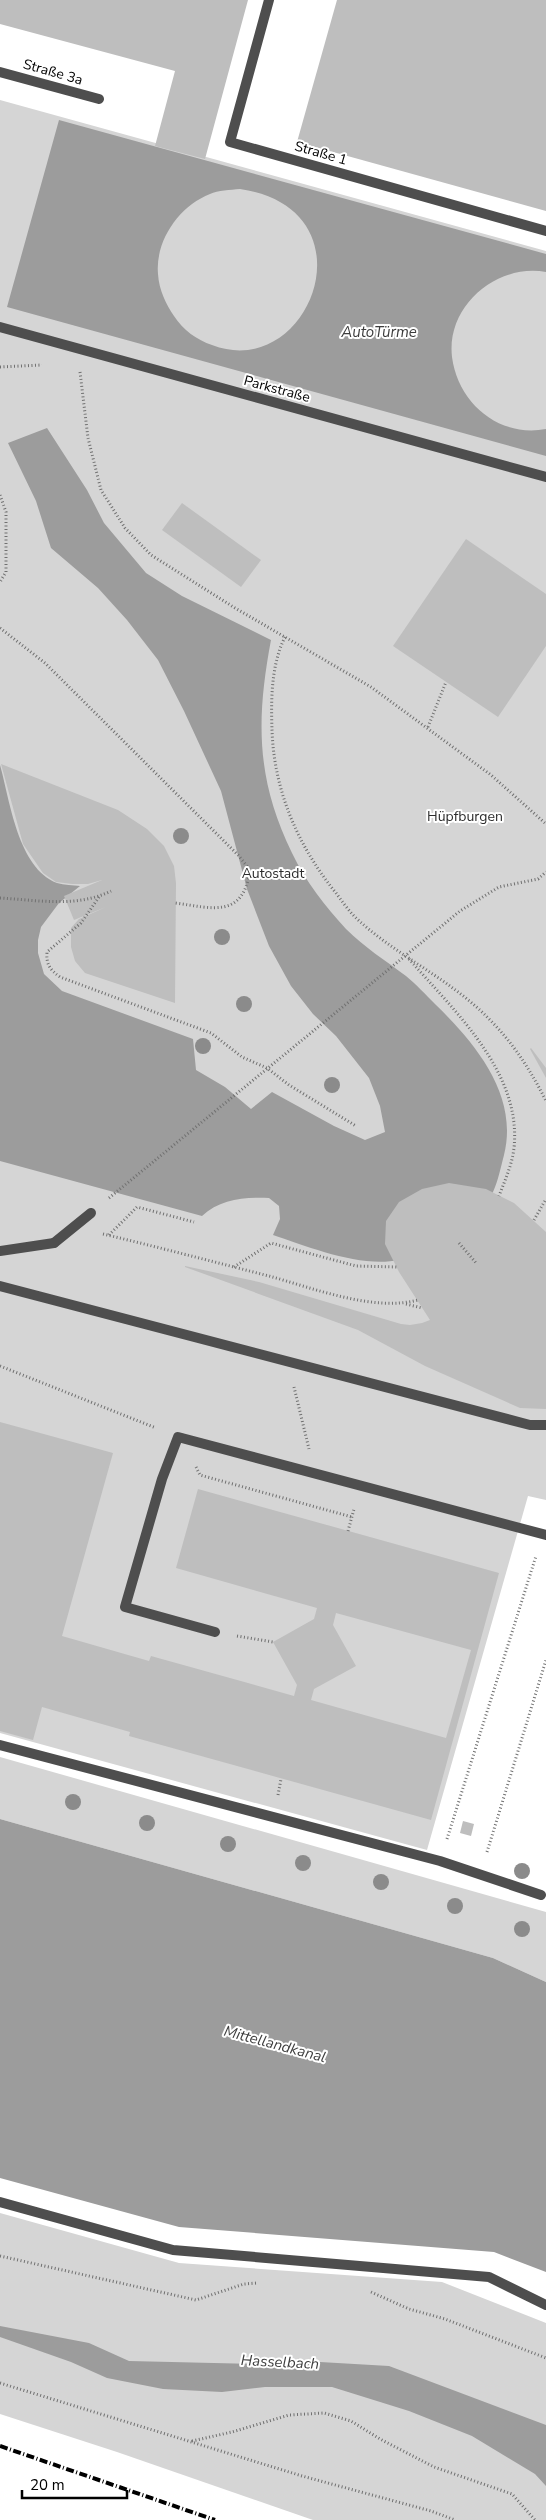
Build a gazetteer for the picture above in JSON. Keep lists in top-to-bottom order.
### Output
{
  "streets": {
    "street": ["Straße 3a", "Straße 1", "Parkstraße"]
  },
  "water": ["AutoTürme", "Mittellandkanal", "Hasselbach"],
  "parks": ["Hüpfburgen", "Autostadt"],
  "scale_bar": "20 m"
}
